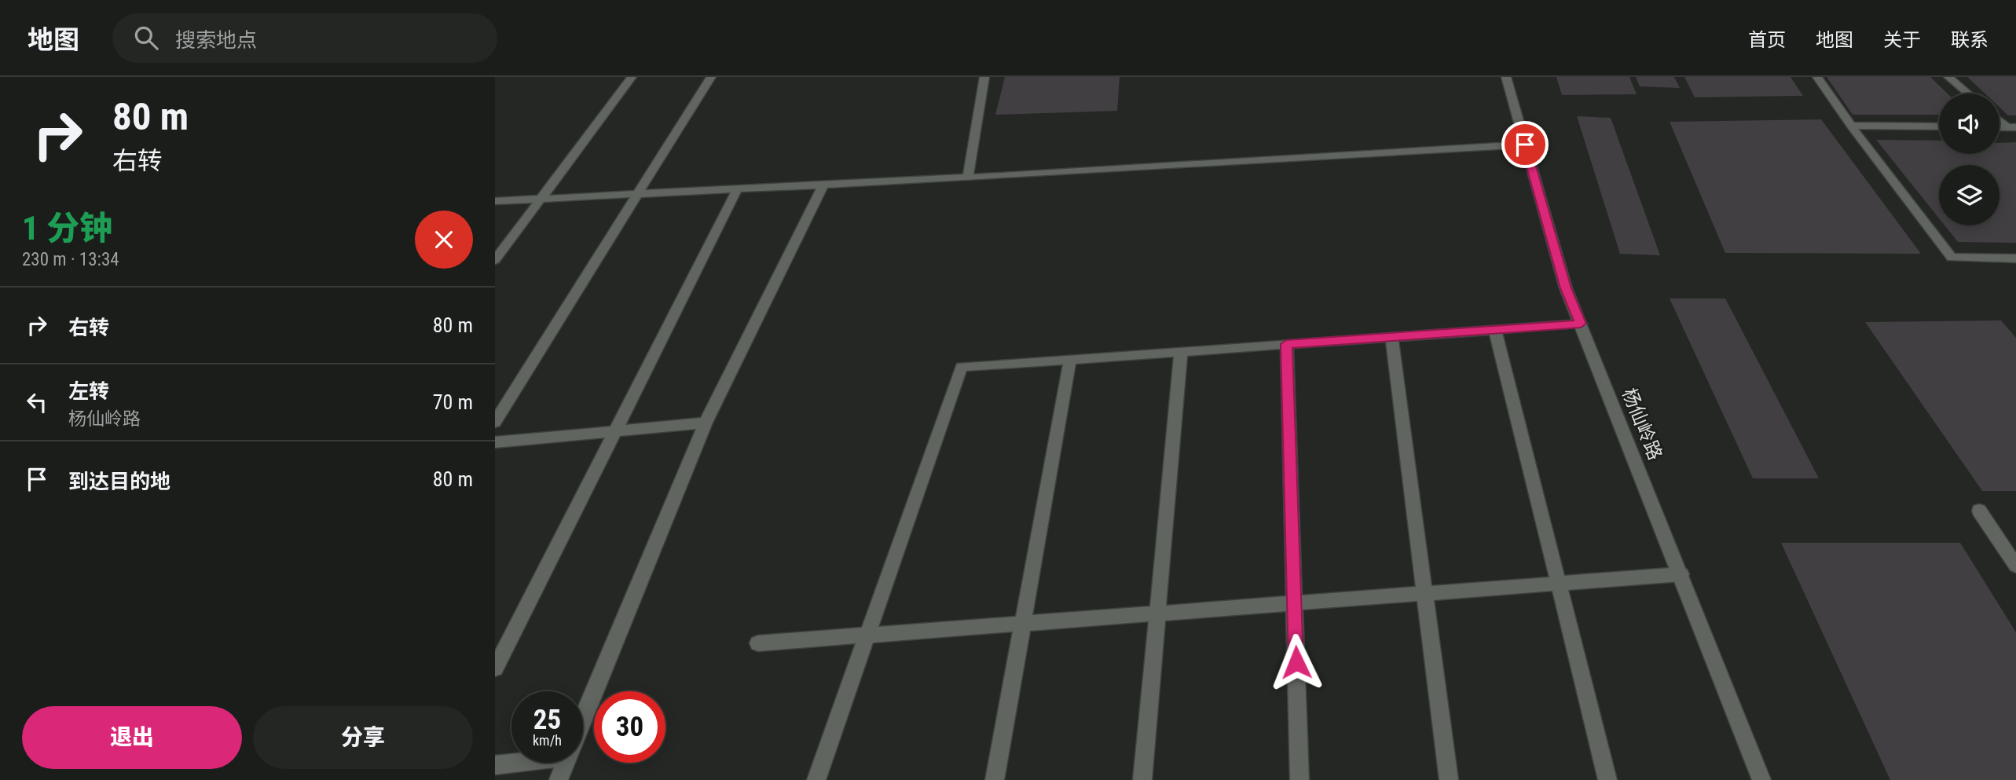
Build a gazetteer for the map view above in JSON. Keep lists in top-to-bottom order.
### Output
{
  "streets": {
    "street": ["杨仙岭路"]
  },
  "page": {
    "header": "地图",
    "search": "搜索地点",
    "nav": [
      "首页",
      "地图",
      "关于",
      "联系"
    ],
    "turn": ["80 m", "右转"],
    "heading": ["1 分钟", "230 m · 13:34"],
    "list": [
      {
        "name": "右转",
        "value": "80 m"
      },
      {
        "name": "左转",
        "note": "杨仙岭路",
        "value": "70 m"
      },
      {
        "name": "到达目的地",
        "value": "80 m"
      }
    ],
    "speed": "25 km/h",
    "limit": "30",
    "buttons": ["退出", "分享"]
  }
}
